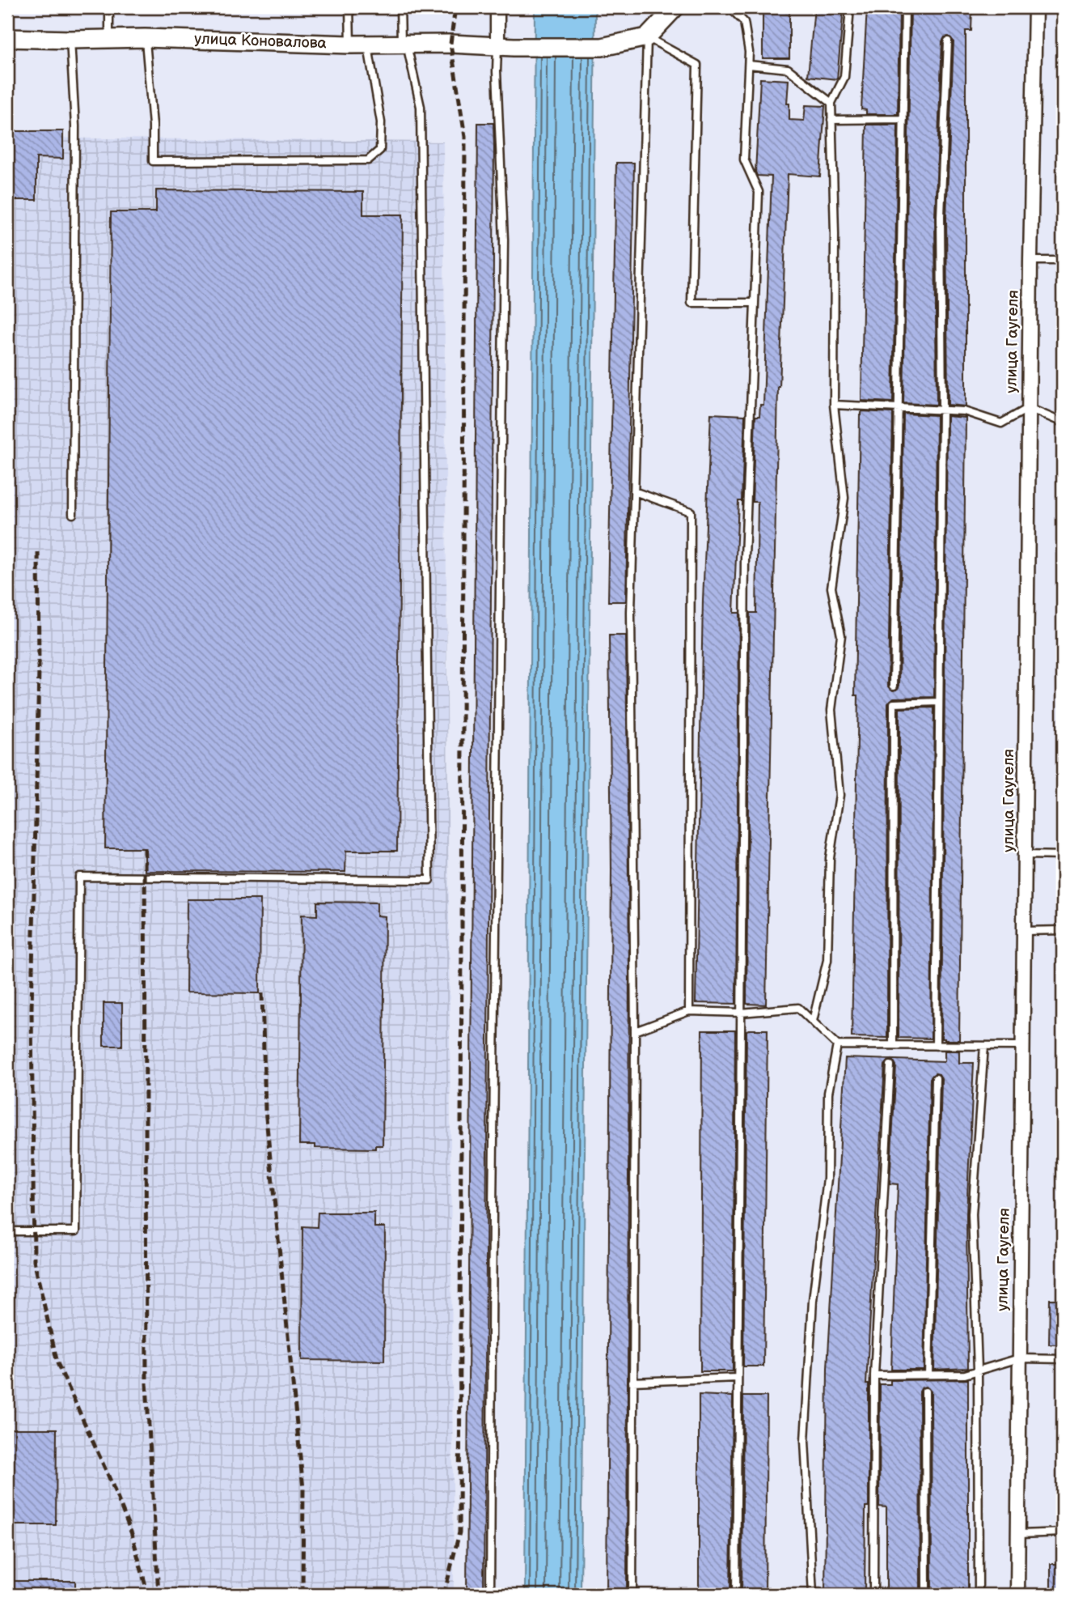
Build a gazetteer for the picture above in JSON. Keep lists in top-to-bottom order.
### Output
{
  "streets": {
    "street": ["улица Коновалова", "улица Гаугеля"]
  }
}
